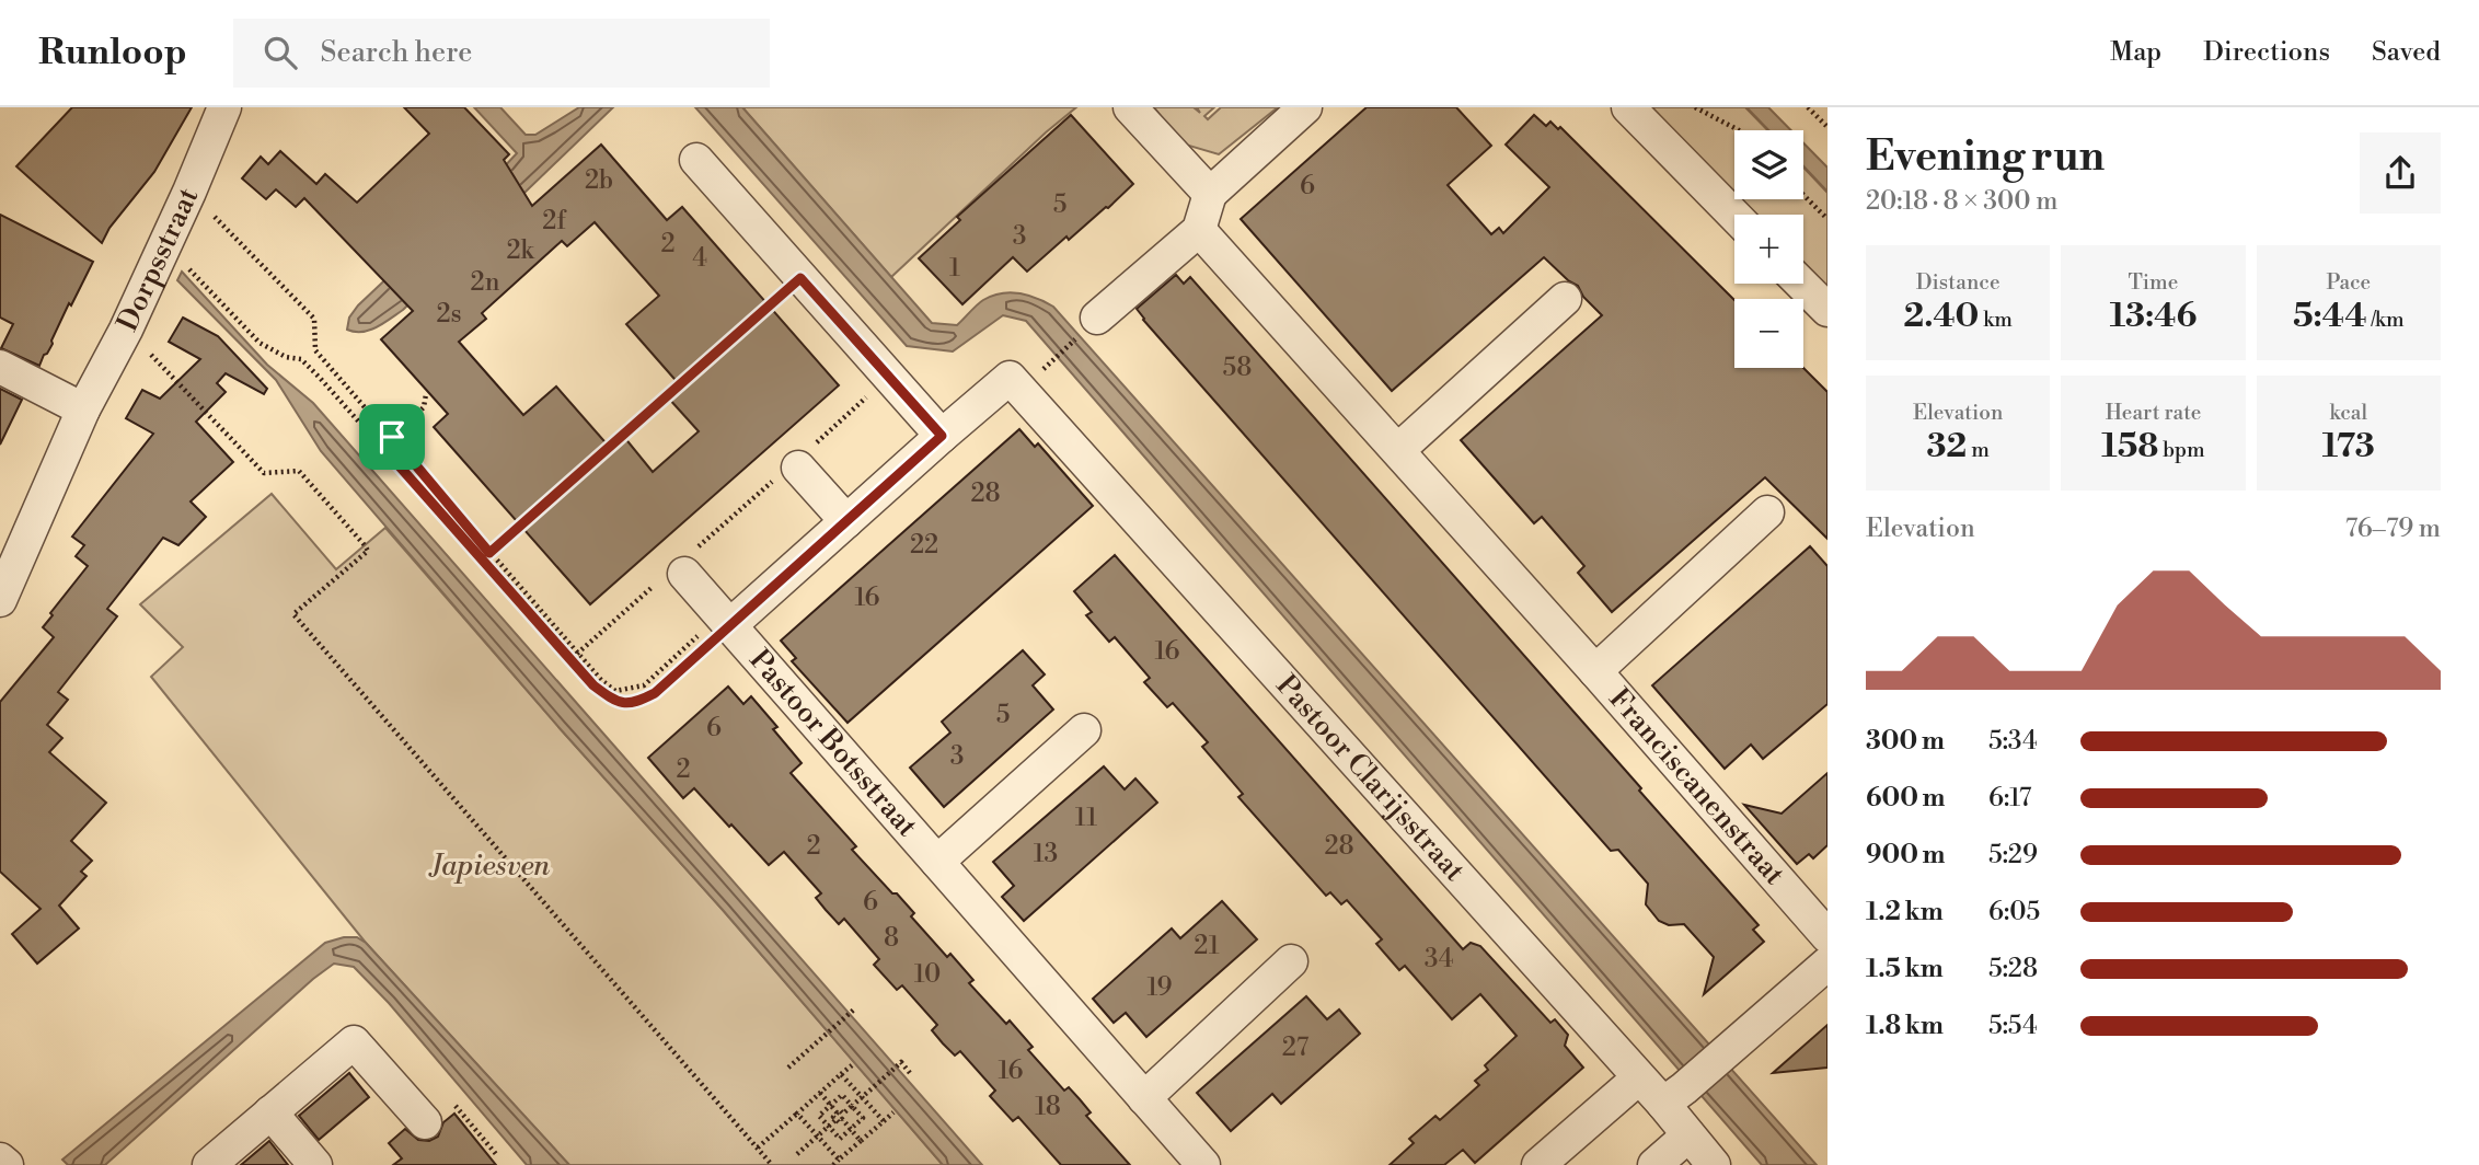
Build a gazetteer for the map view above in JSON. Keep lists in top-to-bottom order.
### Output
{
  "streets": {
    "street": [
      "Dorpsstraat",
      "Pastoor Botsstraat",
      "Pastoor Clarijsstraat",
      "Franciscanenstraat"
    ]
  },
  "parks": ["Japiesven"],
  "house_numbers": [
    "2b",
    "6",
    "5",
    "2f",
    "3",
    "2",
    "2k",
    "4",
    "1",
    "2n",
    "2s",
    "58",
    "28",
    "22",
    "16",
    "16",
    "5",
    "6",
    "3",
    "2",
    "11",
    "2",
    "28",
    "13",
    "6",
    "8",
    "21",
    "34",
    "10",
    "19",
    "27",
    "16",
    "18"
  ],
  "page": {
    "header": "Runloop",
    "search": "Search here",
    "nav": ["Map", "Directions", "Saved"],
    "heading": ["Evening run", "20:18 · 8 × 300 m"],
    "map_buttons": ["+", "−"],
    "stats": [
      ["Distance", "2.40 km"],
      ["Time", "13:46"],
      ["Pace", "5:44 /km"],
      ["Elevation", "32 m"],
      ["Heart rate", "158 bpm"],
      ["kcal", "173"]
    ],
    "chart": ["Elevation", "76–79 m"],
    "list": [
      {
        "name": "300 m",
        "note": "5:34"
      },
      {
        "name": "600 m",
        "note": "6:17"
      },
      {
        "name": "900 m",
        "note": "5:29"
      },
      {
        "name": "1.2 km",
        "note": "6:05"
      },
      {
        "name": "1.5 km",
        "note": "5:28"
      },
      {
        "name": "1.8 km",
        "note": "5:54"
      }
    ]
  }
}
